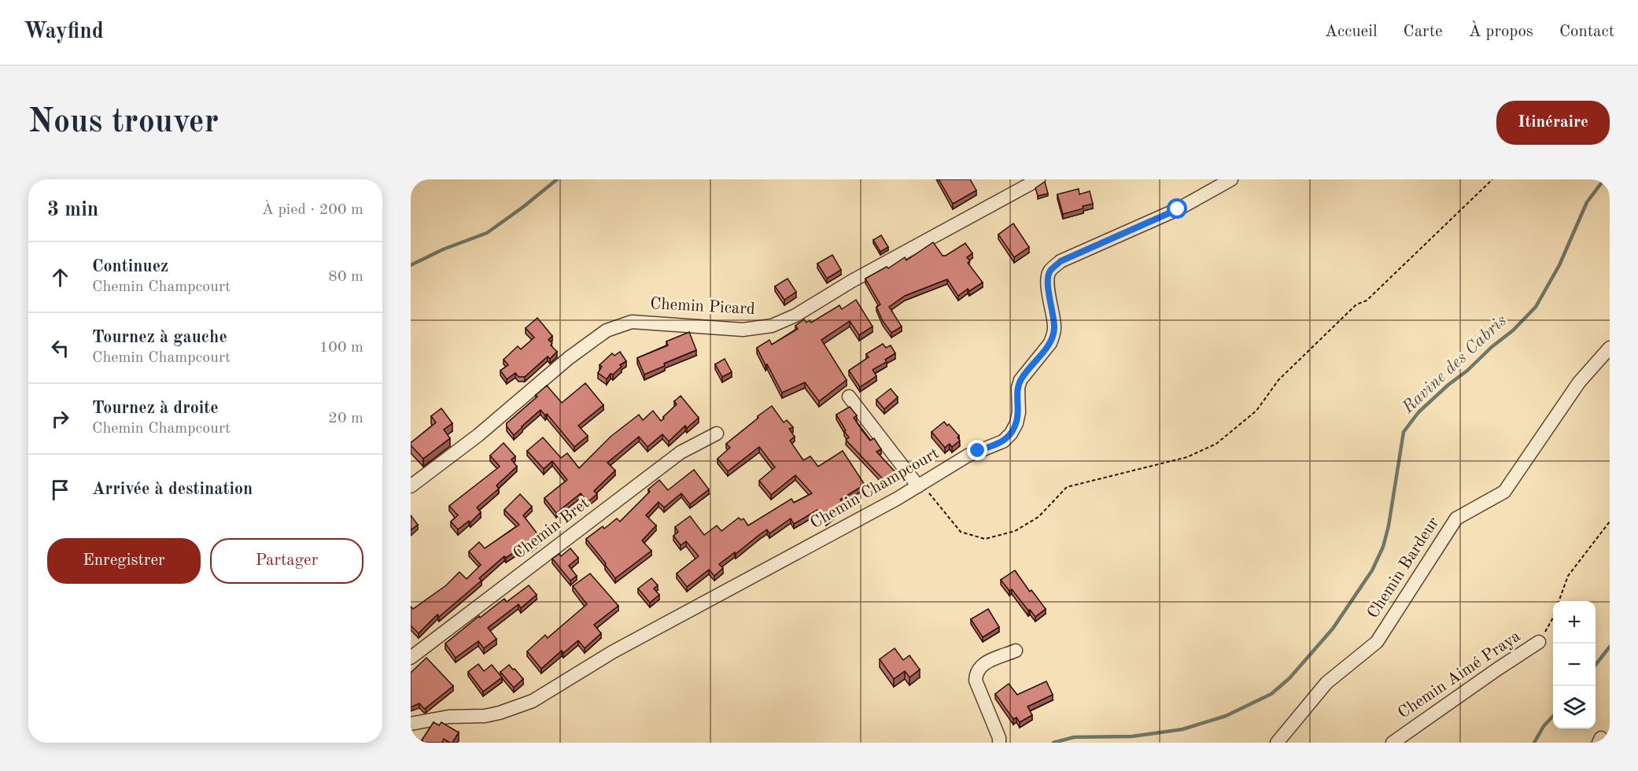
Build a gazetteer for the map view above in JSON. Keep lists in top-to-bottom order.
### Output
{
  "streets": {
    "street": [
      "Chemin Picard",
      "Chemin Champcourt",
      "Chemin Bret",
      "Chemin Bardeur",
      "Chemin Aimé Praya"
    ]
  },
  "water": ["Ravine des Cabris"],
  "page": {
    "header": "Wayfind",
    "nav": [
      "Accueil",
      "Carte",
      "À propos",
      "Contact"
    ],
    "buttons": [
      "Itinéraire",
      ["Enregistrer", "Partager"]
    ],
    "title": "Nous trouver",
    "heading": ["3 min", "À pied · 200 m"],
    "list": [
      ["Continuez", "Chemin Champcourt", "80 m"],
      ["Tournez à gauche", "Chemin Champcourt", "100 m"],
      ["Tournez à droite", "Chemin Champcourt", "20 m"],
      "Arrivée à destination"
    ],
    "map_buttons": ["+", "−"]
  }
}
